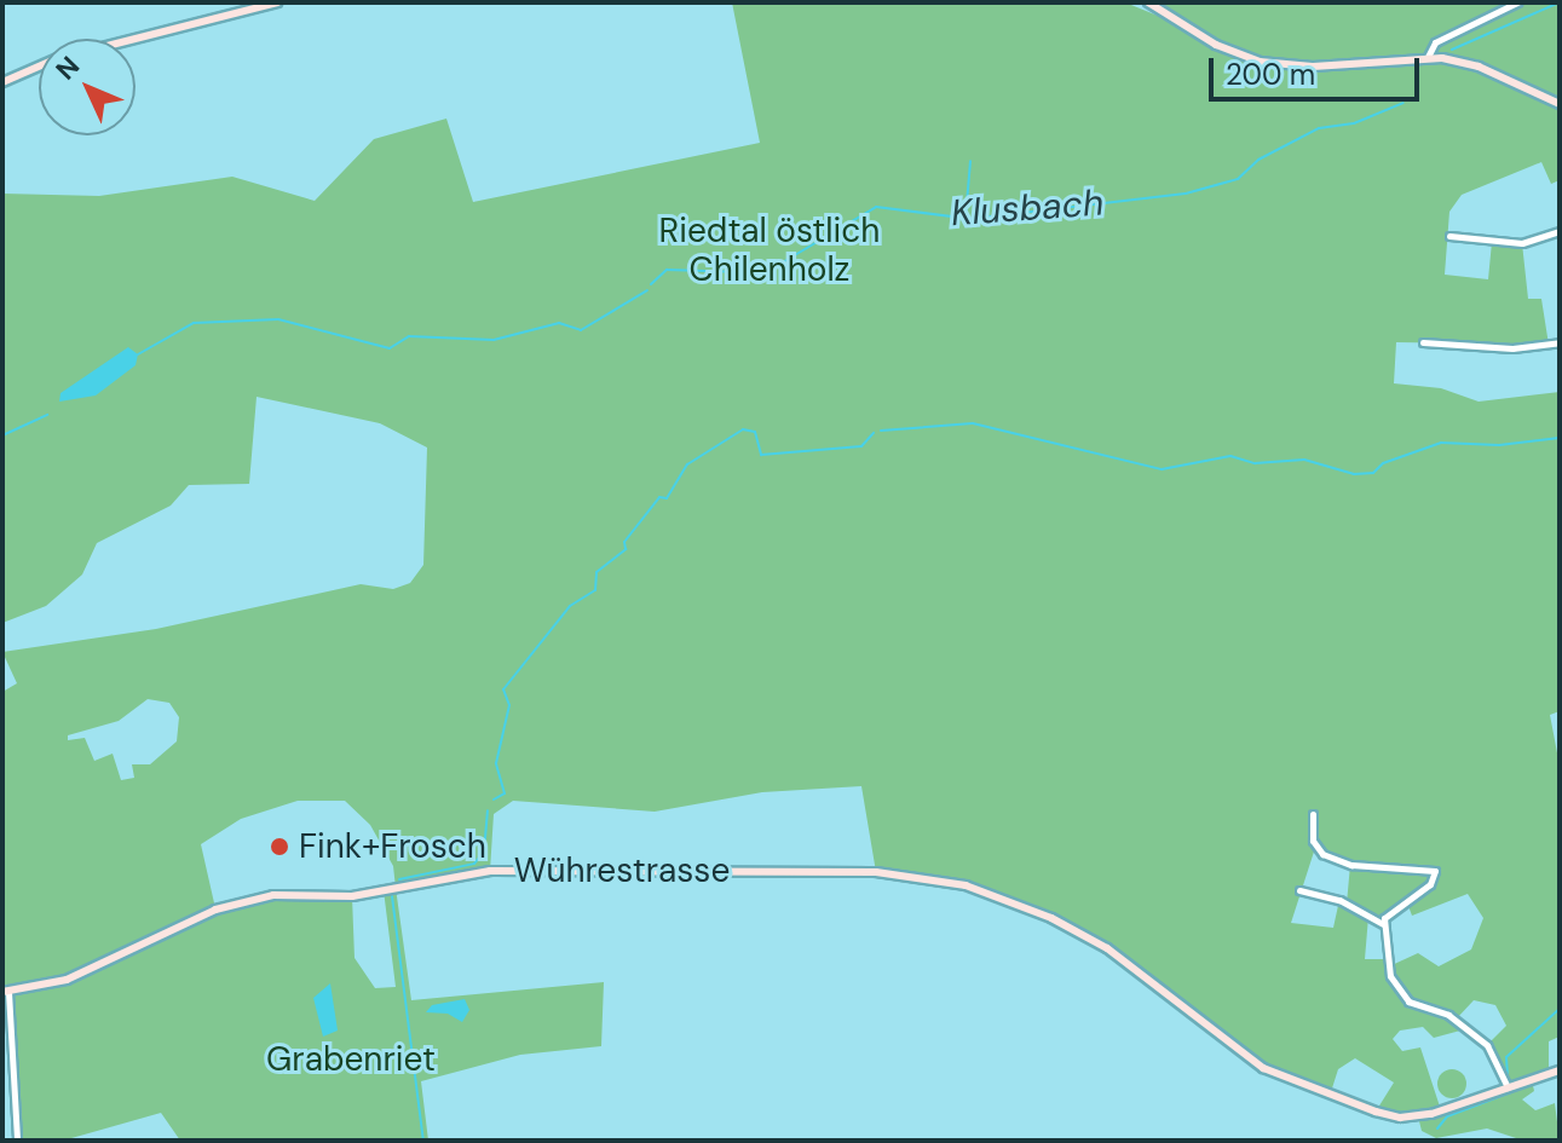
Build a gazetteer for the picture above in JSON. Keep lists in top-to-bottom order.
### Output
{
  "streets": {
    "street": ["Wührestrasse"]
  },
  "water": ["Klusbach"],
  "parks": ["Riedtal östlich Chilenholz", "Grabenriet"],
  "places": ["Fink+Frosch"],
  "scale_bar": "200 m",
  "north": "top left"
}
